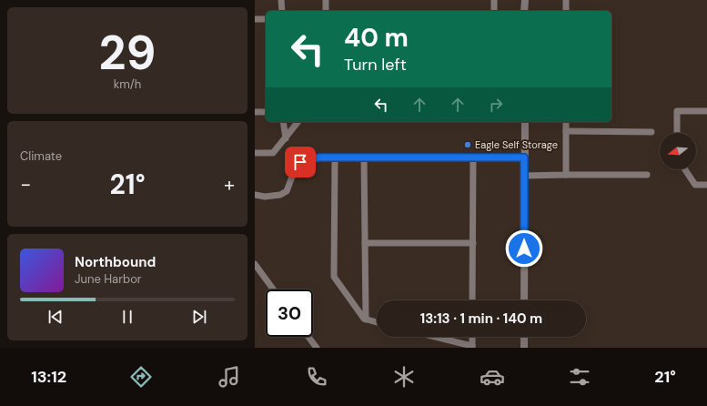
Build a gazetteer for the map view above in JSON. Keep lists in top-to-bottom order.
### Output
{
  "places": ["Eagle Self Storage"],
  "north": "left",
  "page": {
    "tile": [
      ["29", "km/h"],
      "Climate"
    ],
    "turn": ["40 m", "Turn left"],
    "heat": ["−", "21°", "+"],
    "song": ["Northbound", "June Harbor"],
    "limit": "30",
    "trip": "13:13 · 1 min · 140 m",
    "tabs": ["13:12", "21°"]
  }
}
